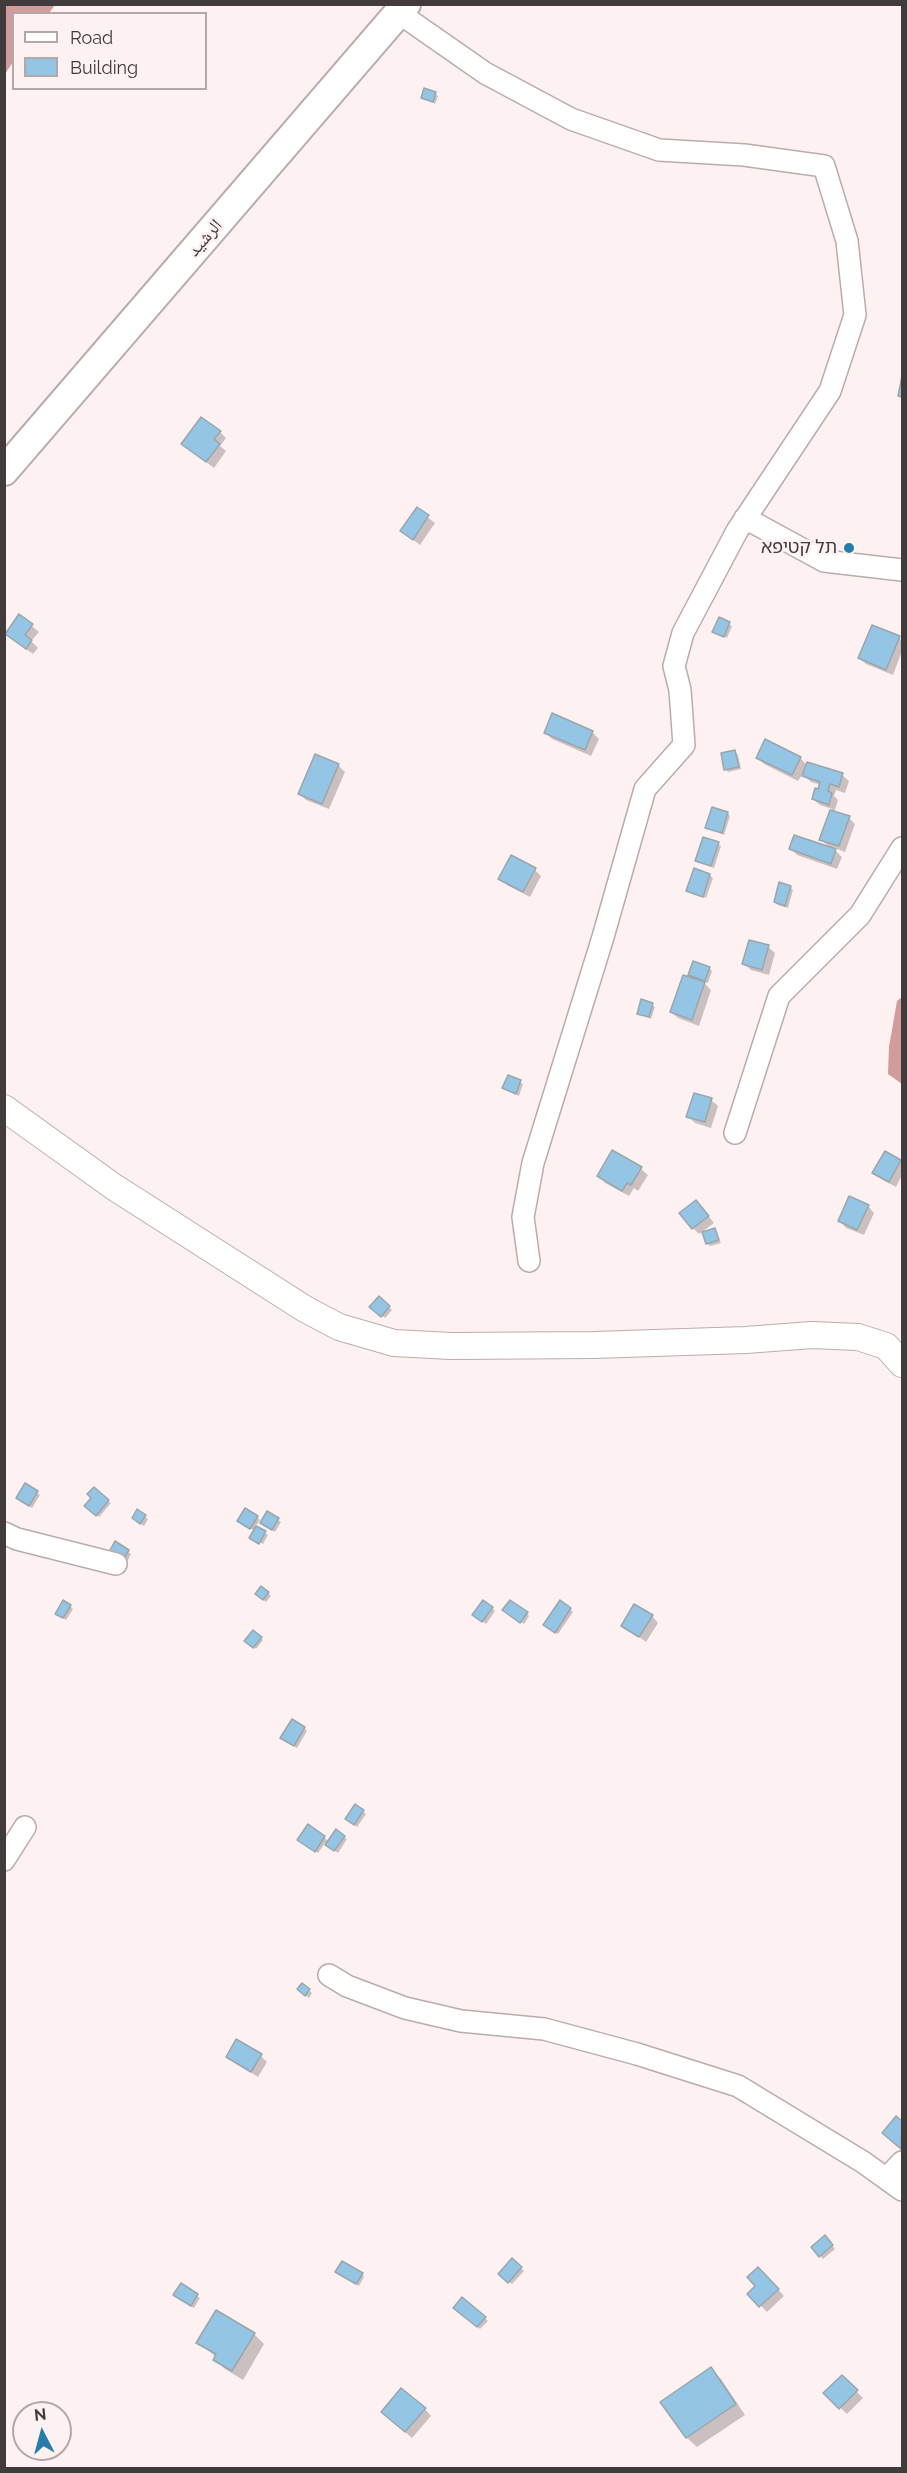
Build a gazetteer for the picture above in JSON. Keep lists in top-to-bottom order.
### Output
{
  "streets": {
    "main road": ["الرشيد"]
  },
  "places": ["תל קטיפא"],
  "legend": ["Road", "Building"],
  "north": "top"
}
